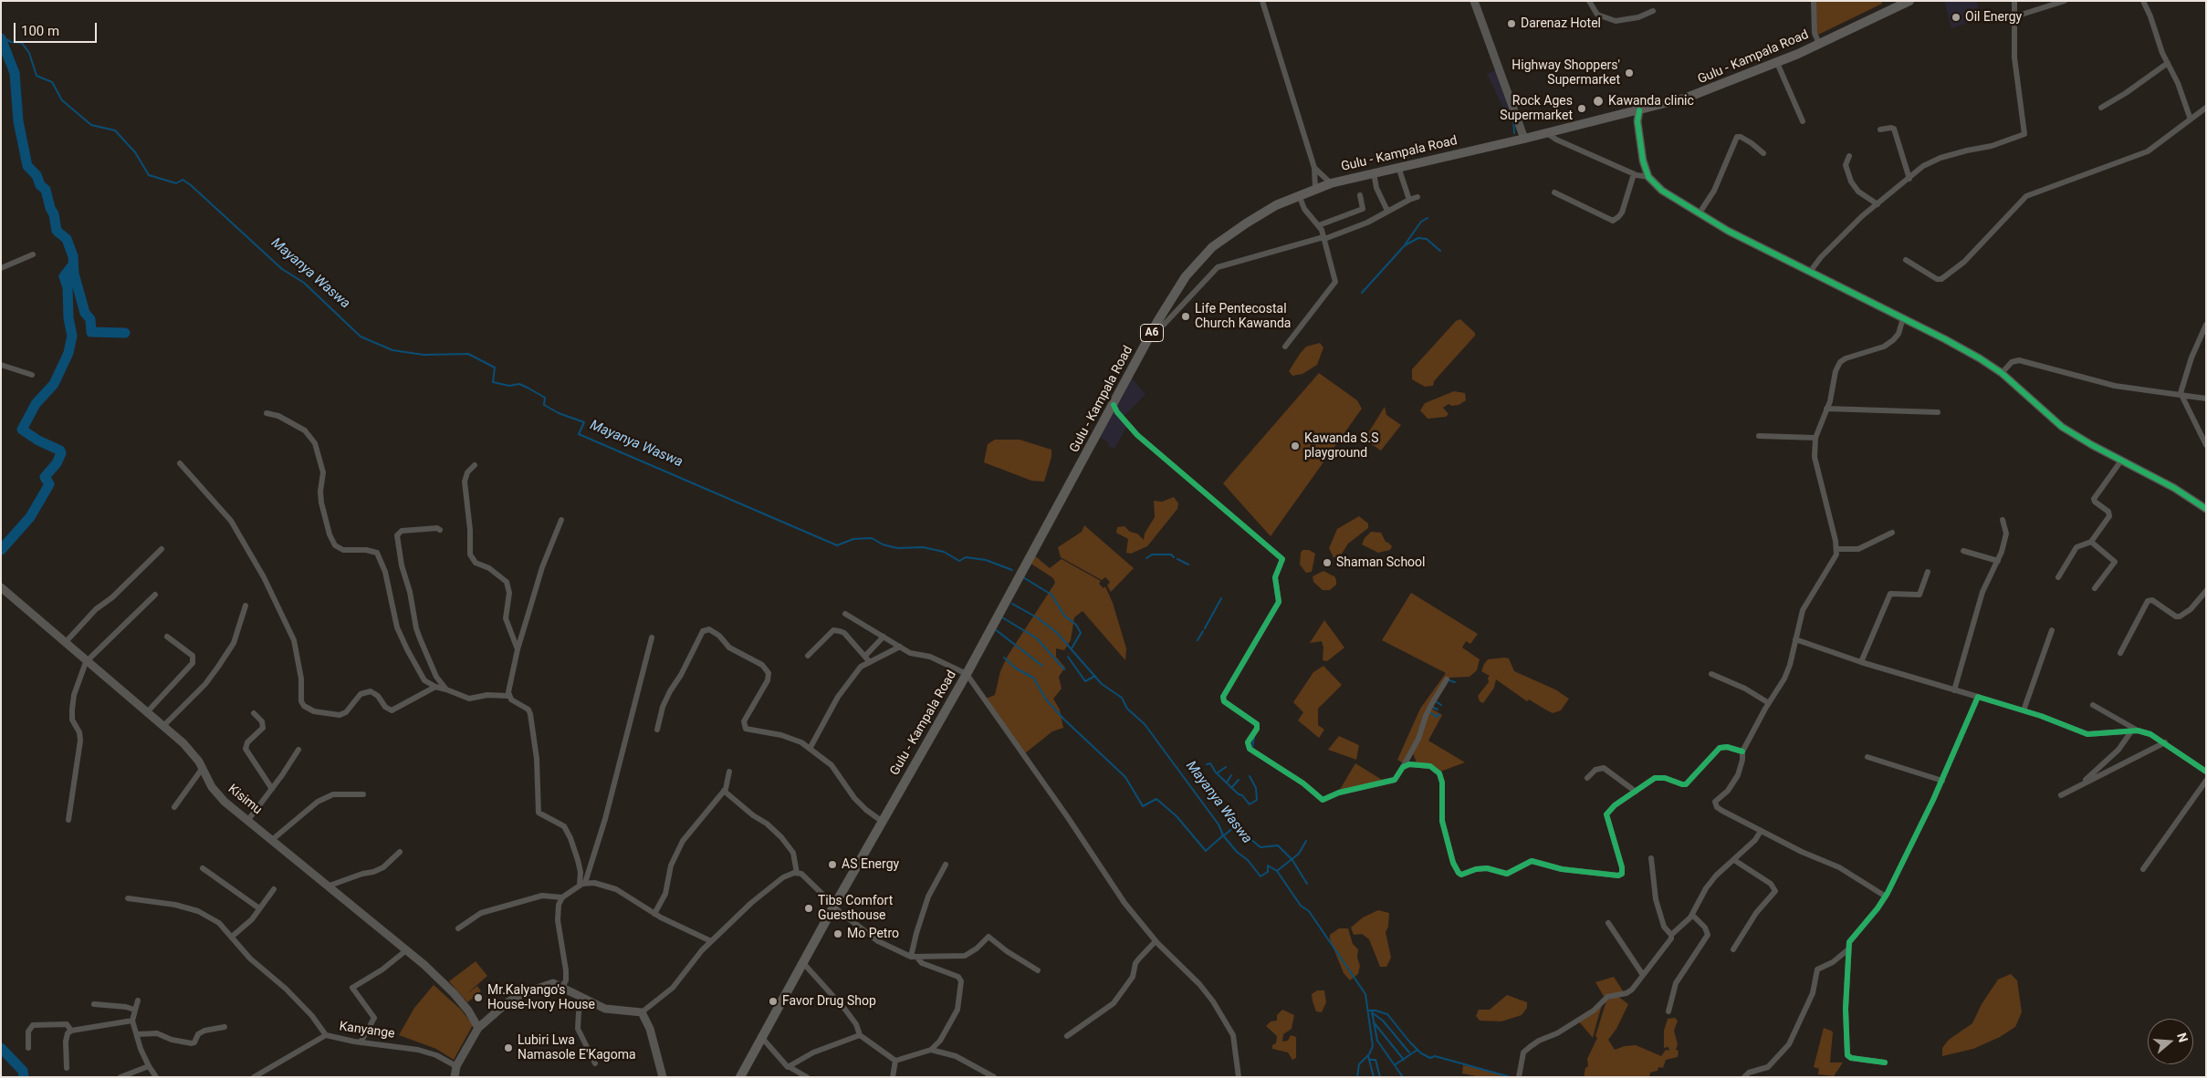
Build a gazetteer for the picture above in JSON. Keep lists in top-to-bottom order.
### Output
{
  "streets": {
    "main road": ["Gulu - Kampala Road", "A6"],
    "street": ["Kisimu", "Kanyange"]
  },
  "water": ["Mayanya Waswa"],
  "places": [
    "Oil Energy",
    "Darenaz Hotel",
    "Highway Shoppers' Supermarket",
    "Kawanda clinic",
    "Rock Ages Supermarket",
    "Life Pentecostal Church Kawanda",
    "Kawanda S.S playground",
    "Shaman School",
    "AS Energy",
    "Tibs Comfort Guesthouse",
    "Mo Petro",
    "Mr.Kalyango's House-Ivory House",
    "Favor Drug Shop",
    "Lubiri Lwa Namasole E'Kagoma"
  ],
  "scale_bar": "100 m",
  "north": "right"
}
